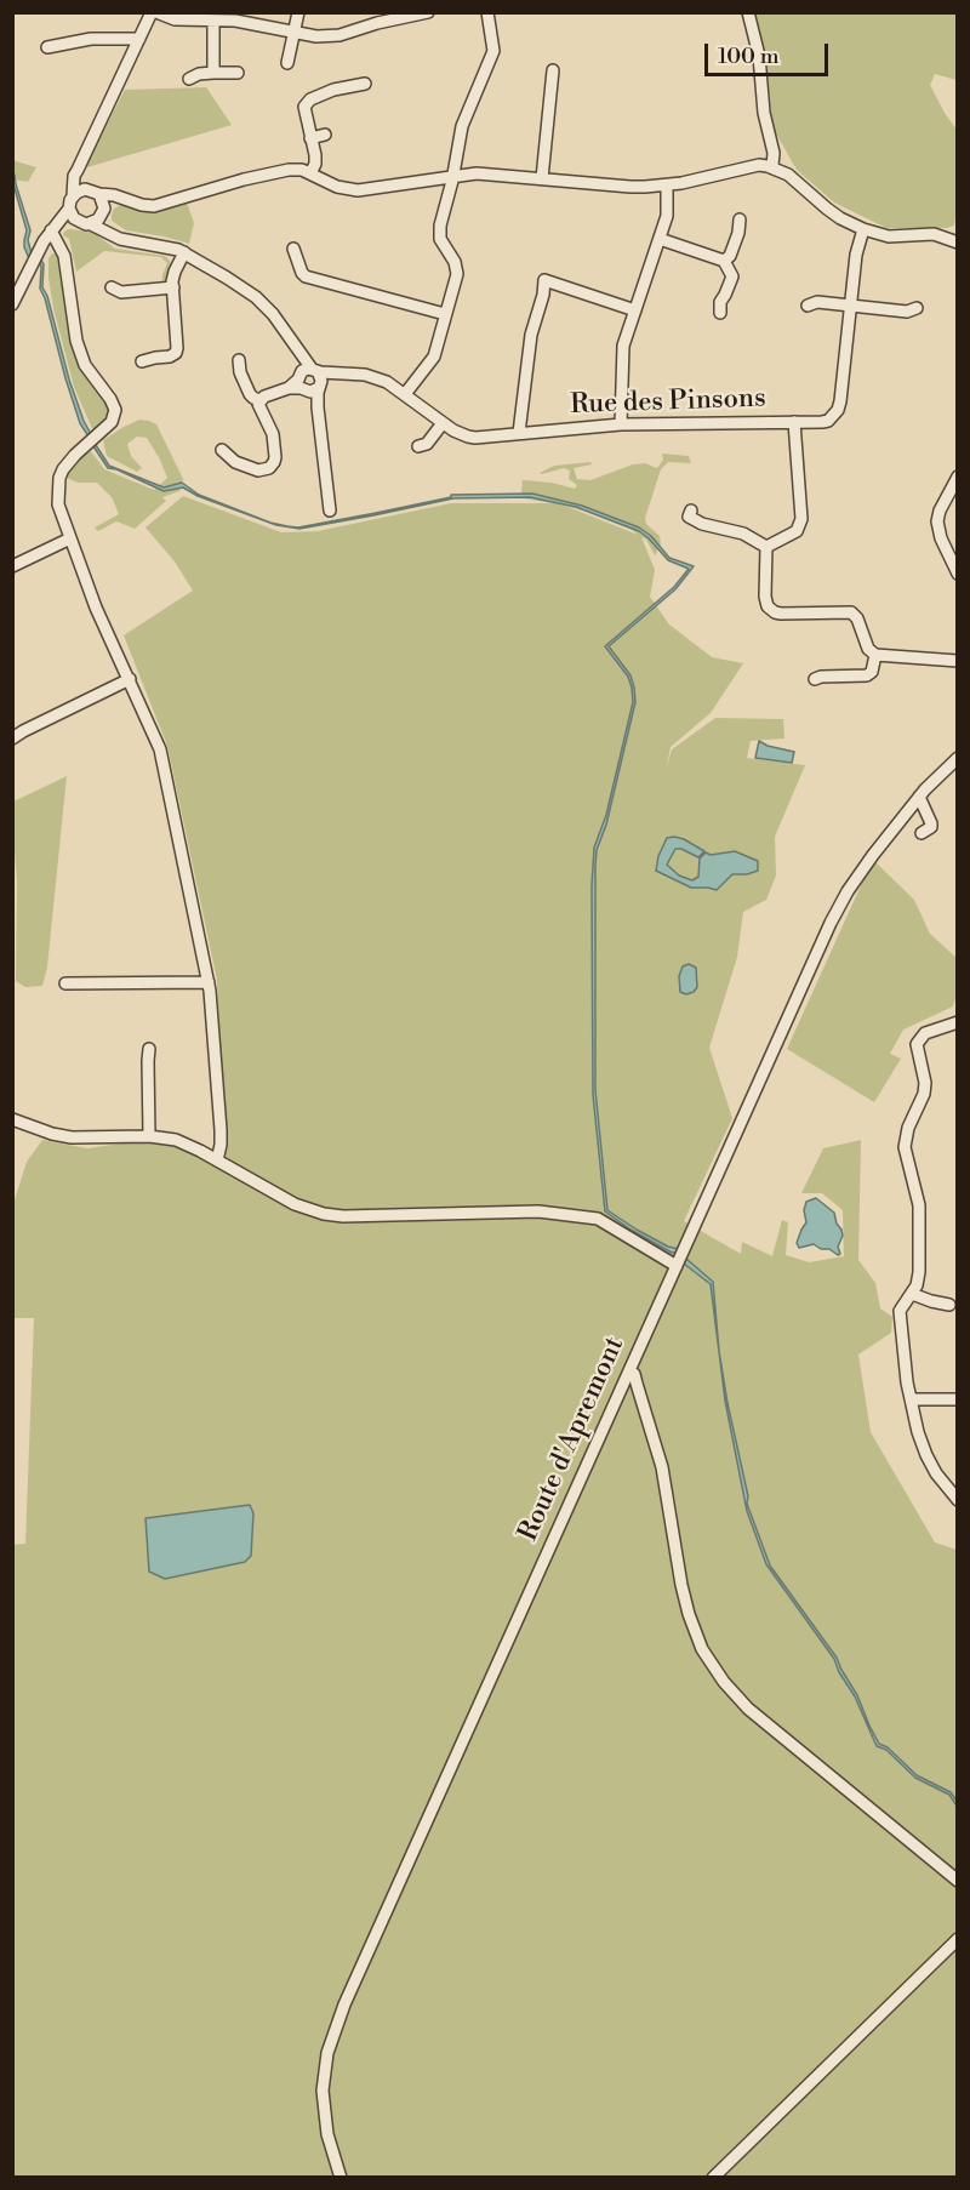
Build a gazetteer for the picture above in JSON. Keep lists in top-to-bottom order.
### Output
{
  "streets": {
    "street": ["Rue des Pinsons", "Route d'Apremont"]
  },
  "scale_bar": "100 m"
}
